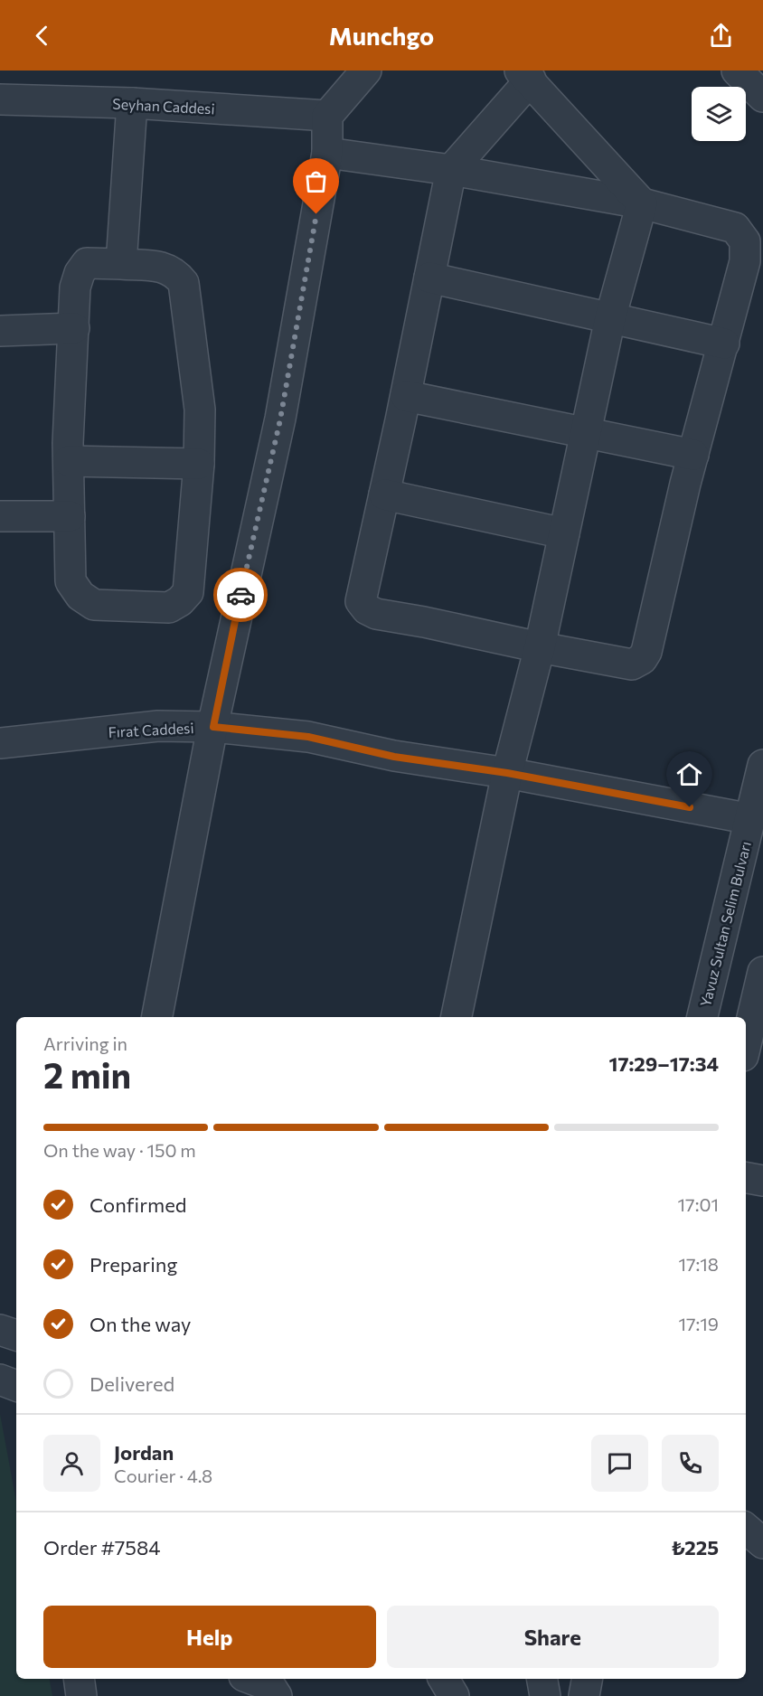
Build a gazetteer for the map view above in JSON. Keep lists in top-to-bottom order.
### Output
{
  "streets": {
    "street": ["Seyhan Caddesi", "Fırat Caddesi", "Yavuz Sultan Selim Bulvarı"]
  },
  "crossings": [
    ["Fırat Caddesi", "Yavuz Sultan Selim Bulvarı"]
  ],
  "page": {
    "header": "Munchgo",
    "heading": ["2 min", "Arriving in", "17:29–17:34"],
    "panel": [
      "Jordan",
      "Courier · 4.8",
      "Order #7584",
      "₺225"
    ],
    "bar": "On the way · 150 m",
    "list": [
      ["Confirmed", "17:01"],
      ["Preparing", "17:18"],
      ["On the way", "17:19"],
      "Delivered"
    ],
    "buttons": ["Help", "Share"]
  }
}
